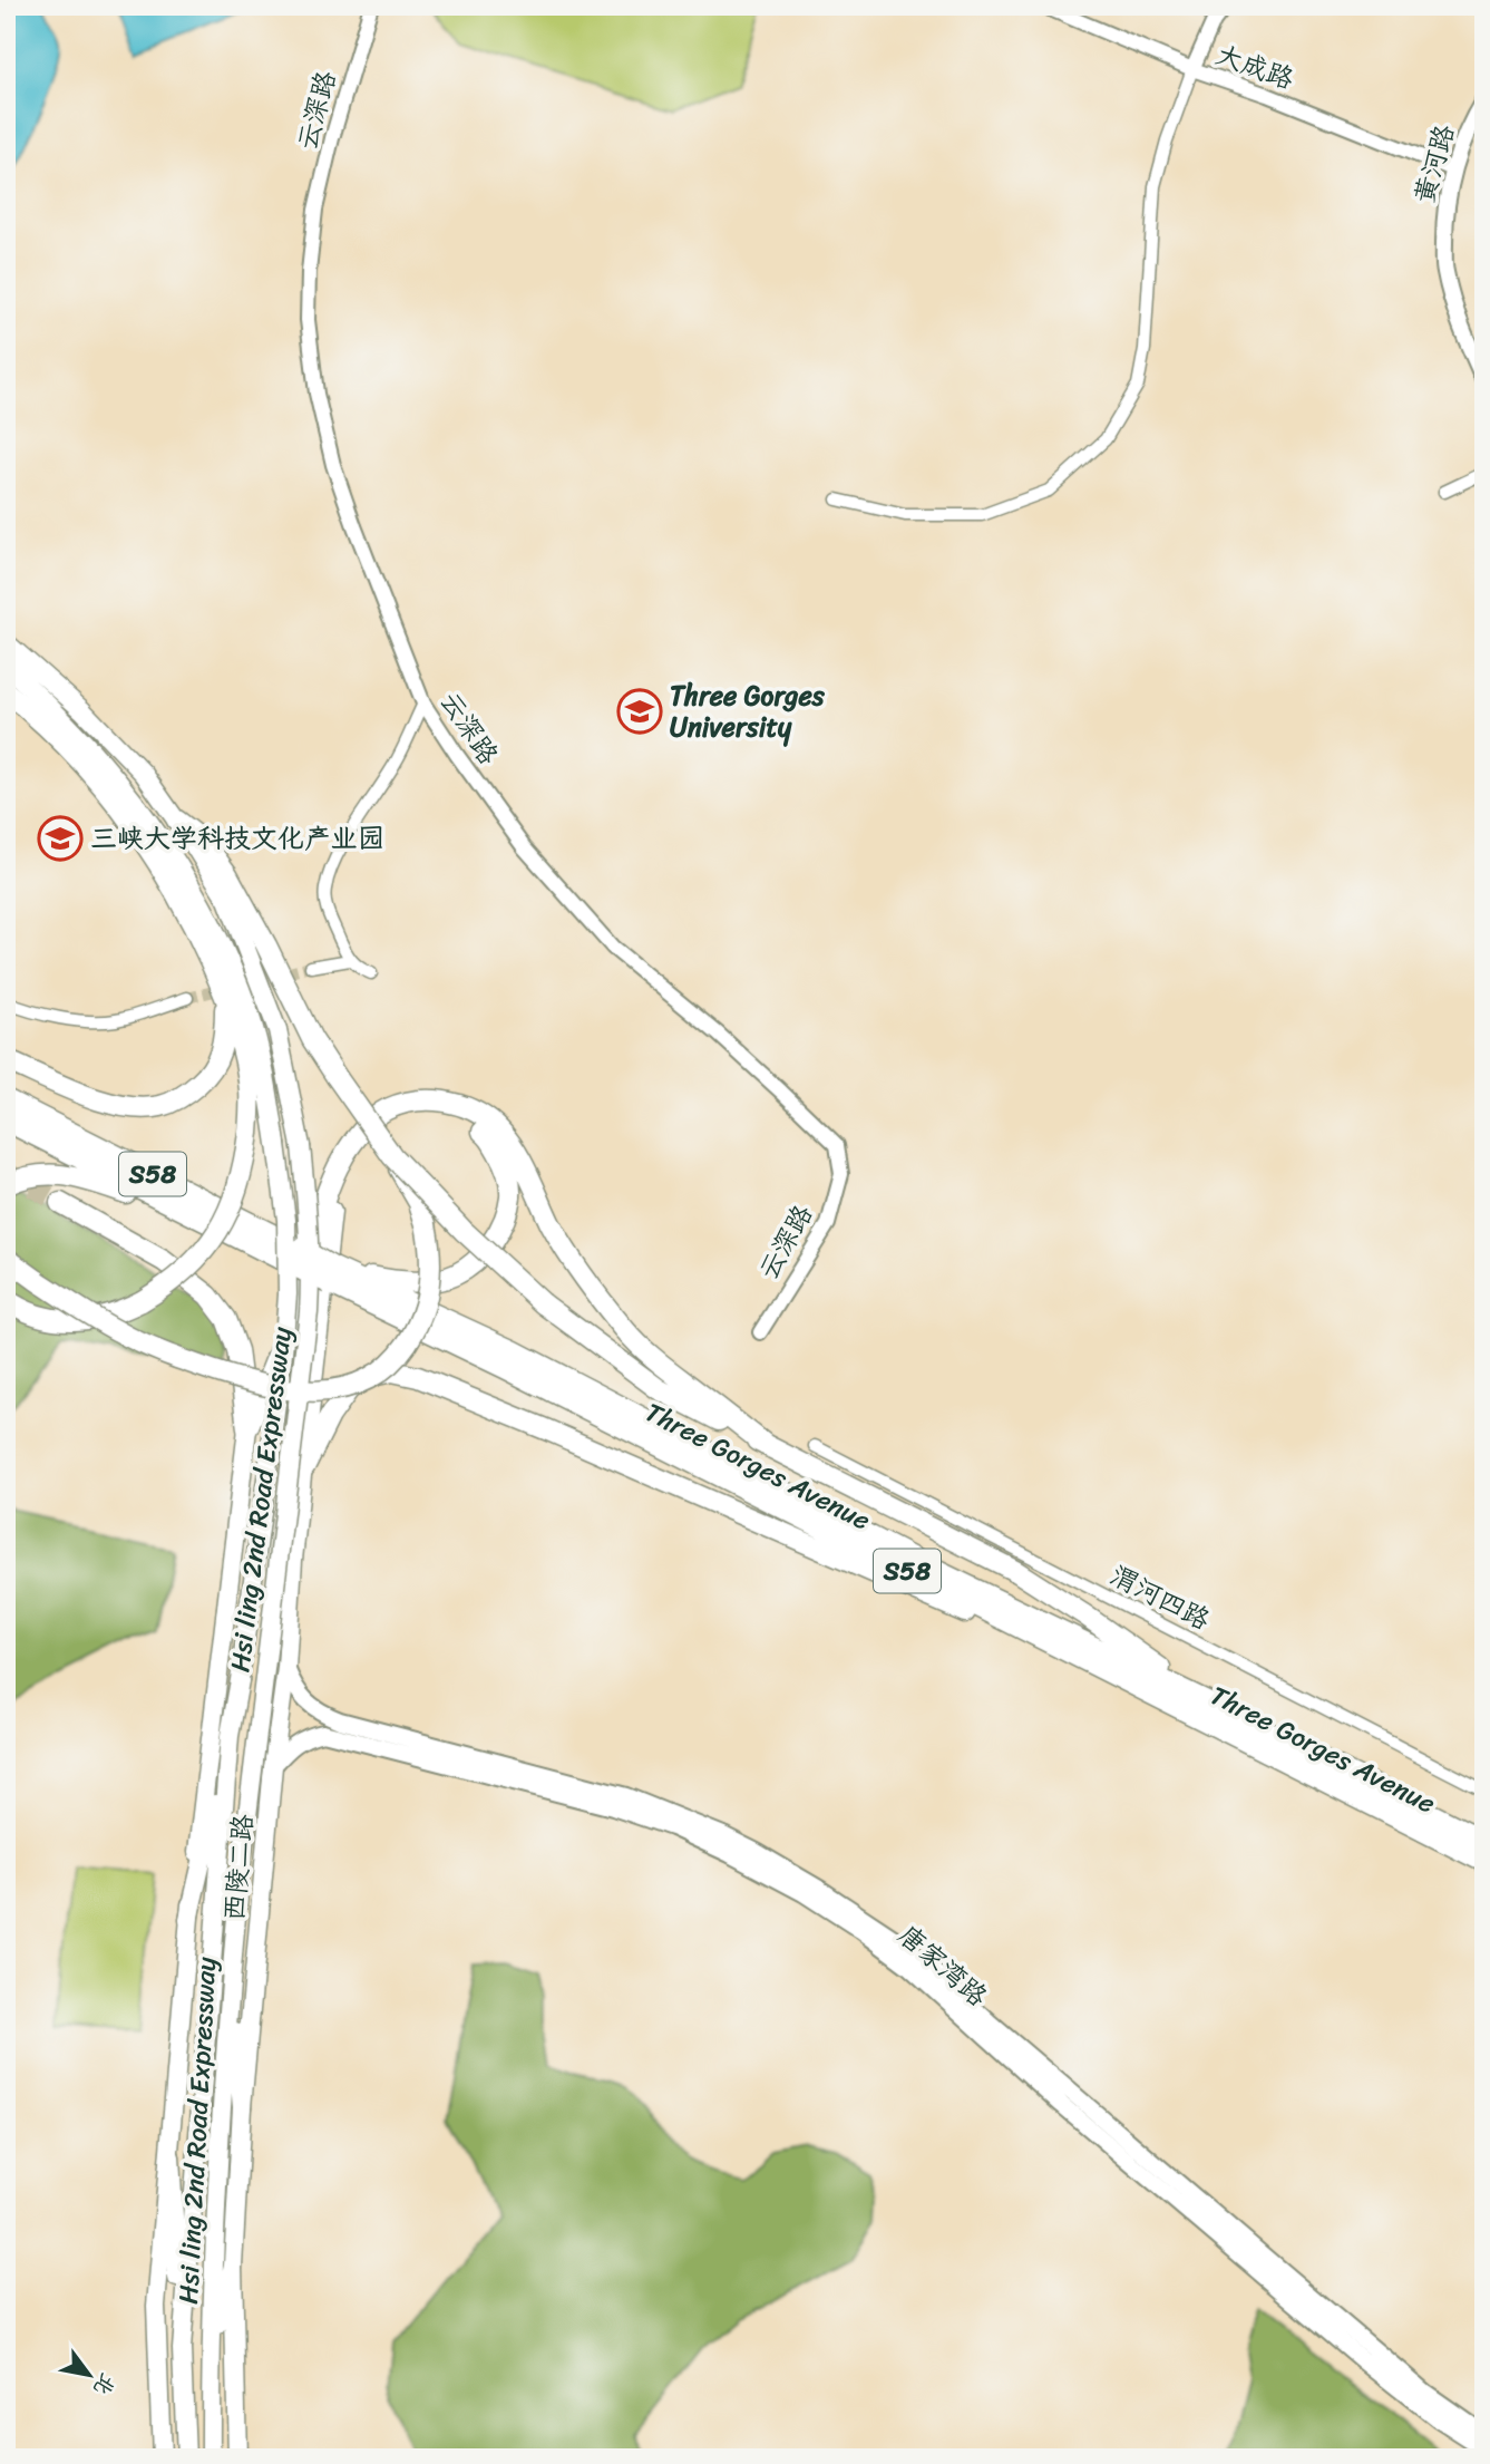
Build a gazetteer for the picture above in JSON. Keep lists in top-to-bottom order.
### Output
{
  "streets": {
    "highway": ["S58", "Three Gorges Avenue"],
    "main road": [
      "黄河路",
      "Hsi ling 2nd Road Expressway",
      "西陵二路",
      "唐家湾路"
    ],
    "street": ["大成路", "云深路", "渭河四路"]
  },
  "crossings": [
    ["大成路", "黄河路"],
    ["西陵二路", "唐家湾路"]
  ],
  "places": {
    "school or university": ["Three Gorges University", "三峡大学科技文化产业园"]
  },
  "north": "bottom right"
}
